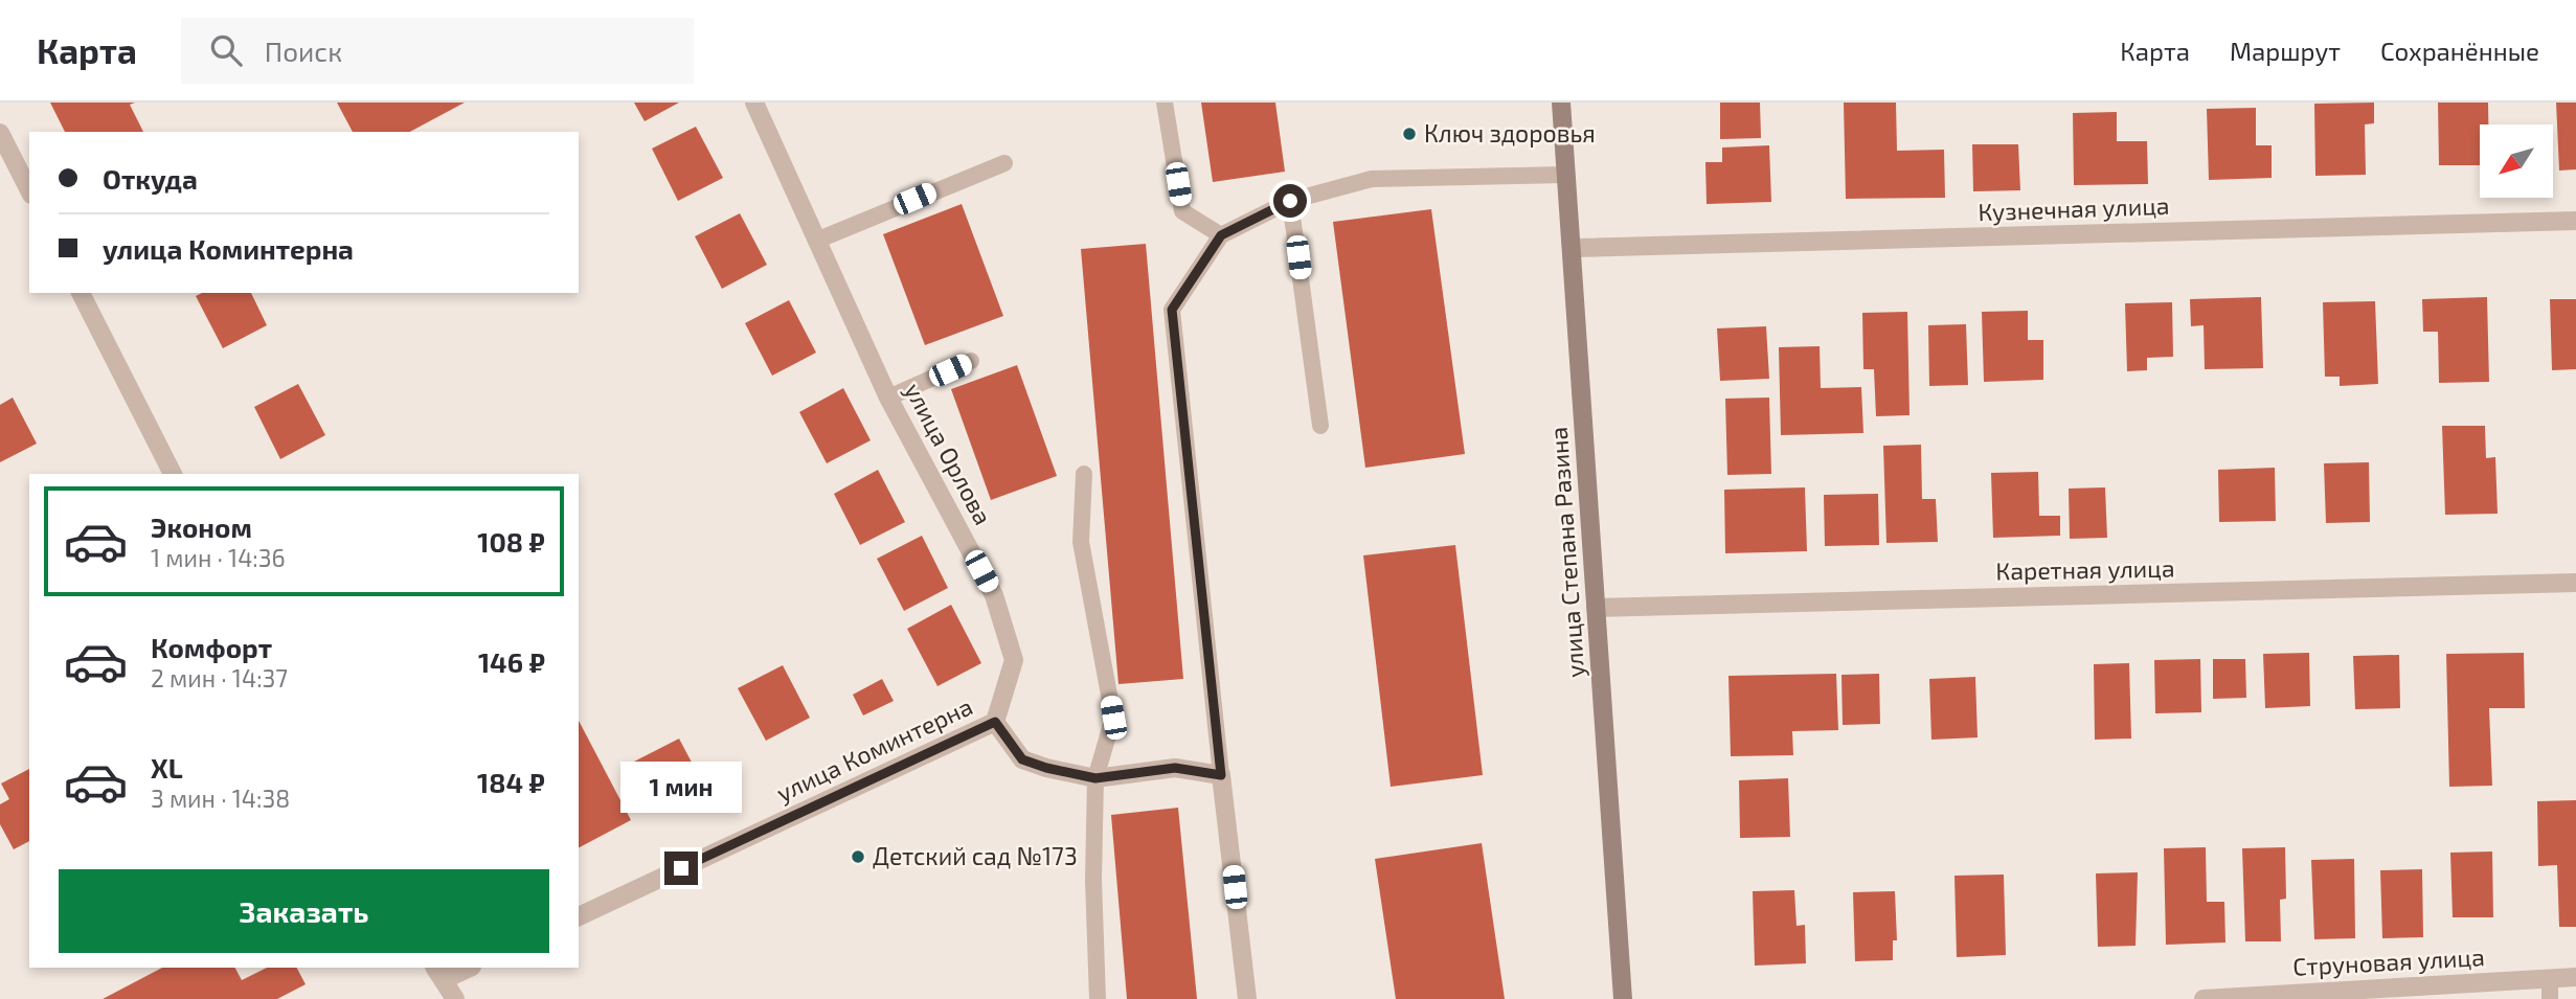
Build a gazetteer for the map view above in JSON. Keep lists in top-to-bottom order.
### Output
{
  "streets": {
    "main road": ["улица Степана Разина"],
    "street": [
      "Кузнечная улица",
      "улица Орлова",
      "Каретная улица",
      "улица Коминтерна",
      "Струновая улица"
    ]
  },
  "crossings": [
    ["Кузнечная улица", "улица Степана Разина"],
    ["улица Орлова", "улица Коминтерна"],
    ["улица Степана Разина", "Каретная улица"]
  ],
  "places": ["Ключ здоровья", "Детский сад №173"],
  "north": "bottom left",
  "page": {
    "header": "Карта",
    "search": "Поиск",
    "nav": ["Карта", "Маршрут", "Сохранённые"],
    "banner": ["Откуда", "улица Коминтерна"],
    "list": [
      {
        "name": "Эконом",
        "note": "1 мин · 14:36",
        "value": "108 ₽"
      },
      {
        "name": "Комфорт",
        "note": "2 мин · 14:37",
        "value": "146 ₽"
      },
      {
        "name": "XL",
        "note": "3 мин · 14:38",
        "value": "184 ₽"
      }
    ],
    "bubble": "1 мин",
    "buttons": "Заказать"
  }
}
